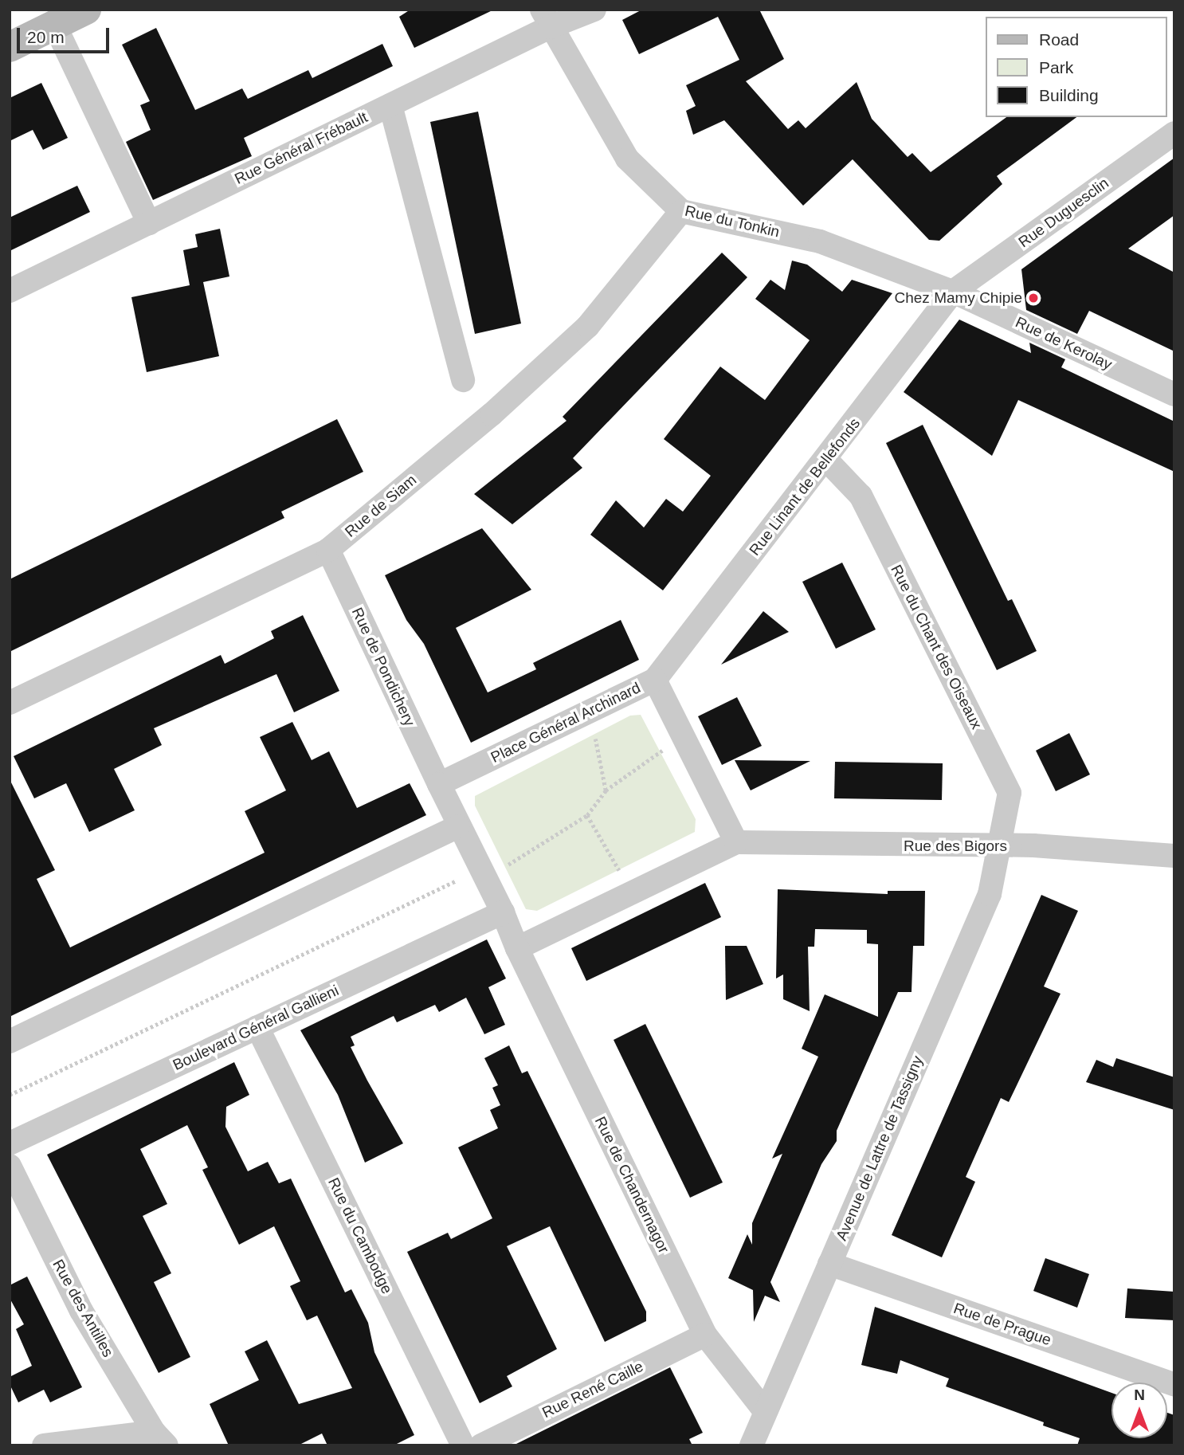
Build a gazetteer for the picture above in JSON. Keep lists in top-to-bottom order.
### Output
{
  "streets": {
    "street": [
      "Rue Général Frébault",
      "Rue Duguesclin",
      "Rue du Tonkin",
      "Rue de Kerolay",
      "Rue Linant de Bellefonds",
      "Rue de Siam",
      "Rue du Chant des Oiseaux",
      "Rue de Pondichery",
      "Place Général Archinard",
      "Rue des Bigors",
      "Boulevard Général Gallieni",
      "Avenue de Lattre de Tassigny",
      "Rue de Chandernagor",
      "Rue du Cambodge",
      "Rue des Antilles",
      "Rue de Prague",
      "Rue René Caille"
    ]
  },
  "crossings": [
    ["Rue Général Frébault", "Rue du Tonkin"],
    ["Rue Duguesclin", "Rue du Tonkin"],
    ["Rue Duguesclin", "Rue de Kerolay"],
    ["Rue Duguesclin", "Rue Linant de Bellefonds"],
    ["Rue du Tonkin", "Rue de Kerolay"],
    ["Rue du Tonkin", "Rue Linant de Bellefonds"],
    ["Rue du Tonkin", "Rue de Siam"],
    ["Rue de Kerolay", "Rue Linant de Bellefonds"],
    ["Rue Linant de Bellefonds", "Rue du Chant des Oiseaux"],
    ["Rue Linant de Bellefonds", "Place Général Archinard"],
    ["Rue de Siam", "Rue de Pondichery"],
    ["Rue du Chant des Oiseaux", "Rue des Bigors"],
    ["Rue du Chant des Oiseaux", "Avenue de Lattre de Tassigny"],
    ["Rue de Pondichery", "Place Général Archinard"],
    ["Place Général Archinard", "Rue des Bigors"],
    ["Rue des Bigors", "Avenue de Lattre de Tassigny"],
    ["Boulevard Général Gallieni", "Rue du Cambodge"],
    ["Avenue de Lattre de Tassigny", "Rue de Chandernagor"],
    ["Avenue de Lattre de Tassigny", "Rue de Prague"],
    ["Rue de Chandernagor", "Rue René Caille"]
  ],
  "places": ["Chez Mamy Chipie"],
  "legend": ["Road", "Park", "Building"],
  "scale_bar": "20 m",
  "north": "top"
}
